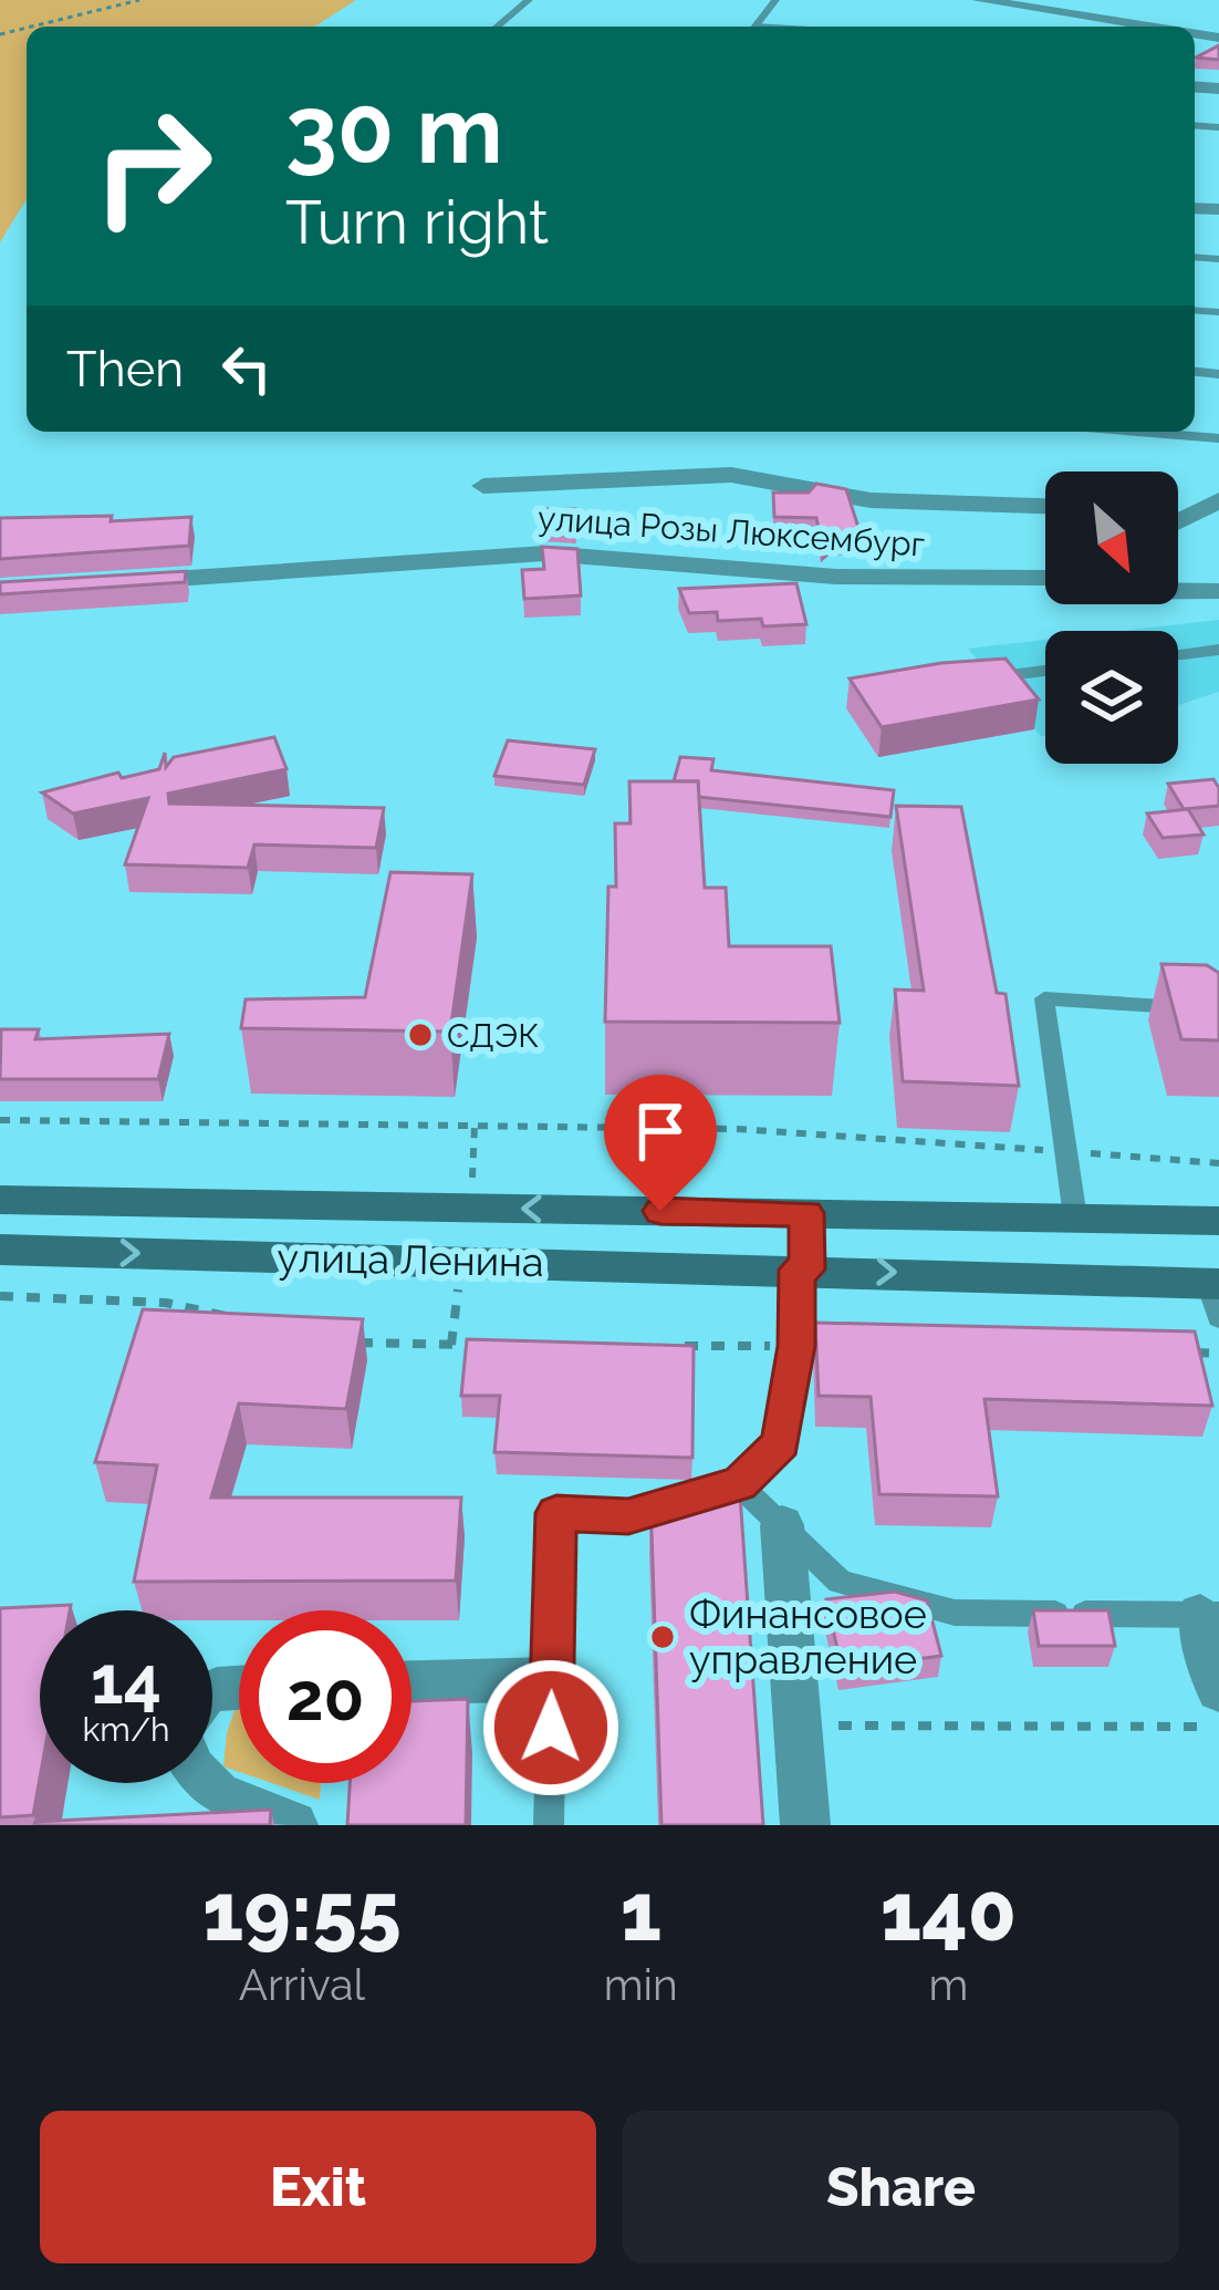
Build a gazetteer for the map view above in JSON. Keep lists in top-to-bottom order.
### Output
{
  "streets": {
    "main road": ["улица Ленина"],
    "street": ["улица Розы Люксембург"]
  },
  "places": ["СДЭК", "Финансовое управление"],
  "north": "bottom right",
  "page": {
    "turn": ["30 m", "Turn right"],
    "then": "Then",
    "speed": "14 km/h",
    "limit": "20",
    "eta": [
      "19:55",
      "Arrival",
      "1",
      "min",
      "140",
      "m"
    ],
    "buttons": ["Exit", "Share"]
  }
}
